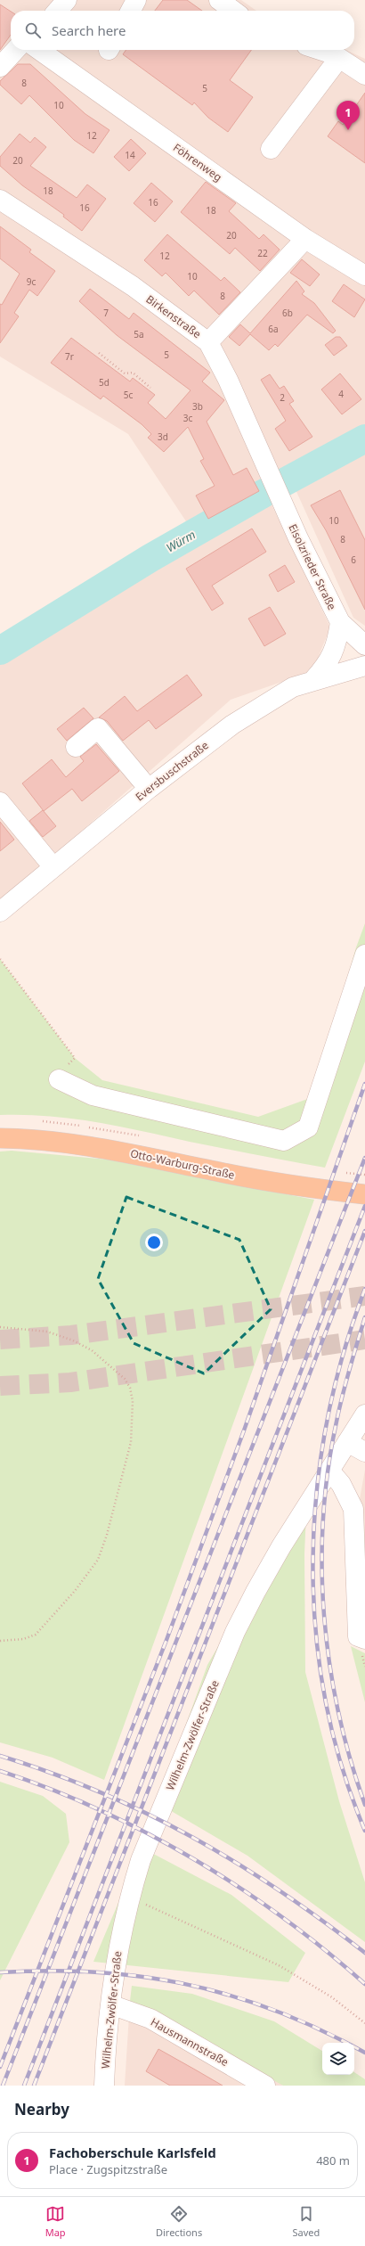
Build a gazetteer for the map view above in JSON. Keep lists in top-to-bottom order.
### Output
{
  "streets": {
    "main road": ["Otto-Warburg-Straße"],
    "street": [
      "Föhrenweg",
      "Birkenstraße",
      "Eisolzrieder Straße",
      "Eversbuschstraße",
      "Wilhelm-Zwölfer-Straße",
      "Hausmannstraße"
    ]
  },
  "crossings": [
    ["Birkenstraße", "Eisolzrieder Straße"],
    ["Eisolzrieder Straße", "Eversbuschstraße"],
    ["Wilhelm-Zwölfer-Straße", "Hausmannstraße"]
  ],
  "water": ["Würm"],
  "house_numbers": [
    "8",
    "5",
    "10",
    "12",
    "14",
    "20",
    "18",
    "16",
    "16",
    "18",
    "20",
    "22",
    "12",
    "10",
    "9c",
    "8",
    "7",
    "6b",
    "6a",
    "5a",
    "5",
    "7r",
    "5d",
    "4",
    "5c",
    "2",
    "3b",
    "3c",
    "3d",
    "10",
    "8",
    "6"
  ],
  "page": {
    "search": "Search here",
    "pins": "1",
    "heading": "Nearby",
    "list": [
      {
        "mark": "1",
        "name": "Fachoberschule Karlsfeld",
        "note": "Place · Zugspitzstraße",
        "value": "480 m"
      }
    ],
    "nav": ["Map", "Directions", "Saved"]
  }
}
